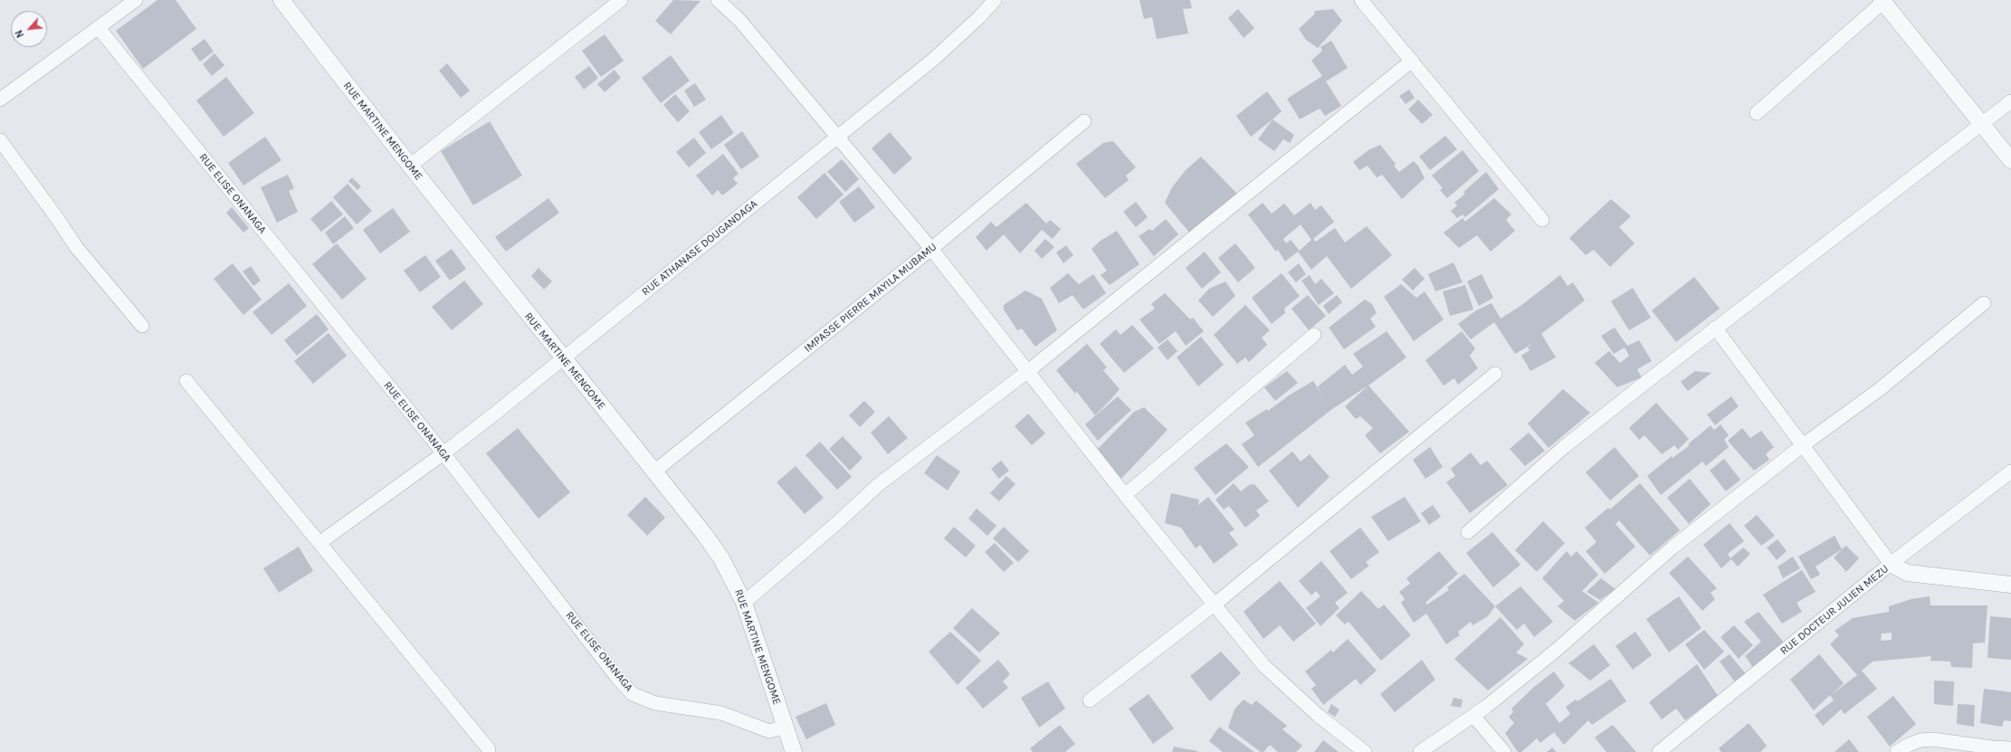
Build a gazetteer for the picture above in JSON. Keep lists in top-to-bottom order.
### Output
{
  "streets": {
    "street": [
      "RUE MARTINE MENGOME",
      "RUE ELISE ONANAGA",
      "RUE ATHANASE DOUGANDAGA",
      "IMPASSE PIERRE MAYILA MUBAMU",
      "RUE DOCTEUR JULIEN MEZU"
    ]
  },
  "crossings": [
    ["RUE MARTINE MENGOME", "RUE ELISE ONANAGA"],
    ["RUE MARTINE MENGOME", "RUE ATHANASE DOUGANDAGA"],
    ["RUE MARTINE MENGOME", "IMPASSE PIERRE MAYILA MUBAMU"],
    ["RUE ELISE ONANAGA", "RUE ATHANASE DOUGANDAGA"]
  ],
  "north": "bottom left"
}
